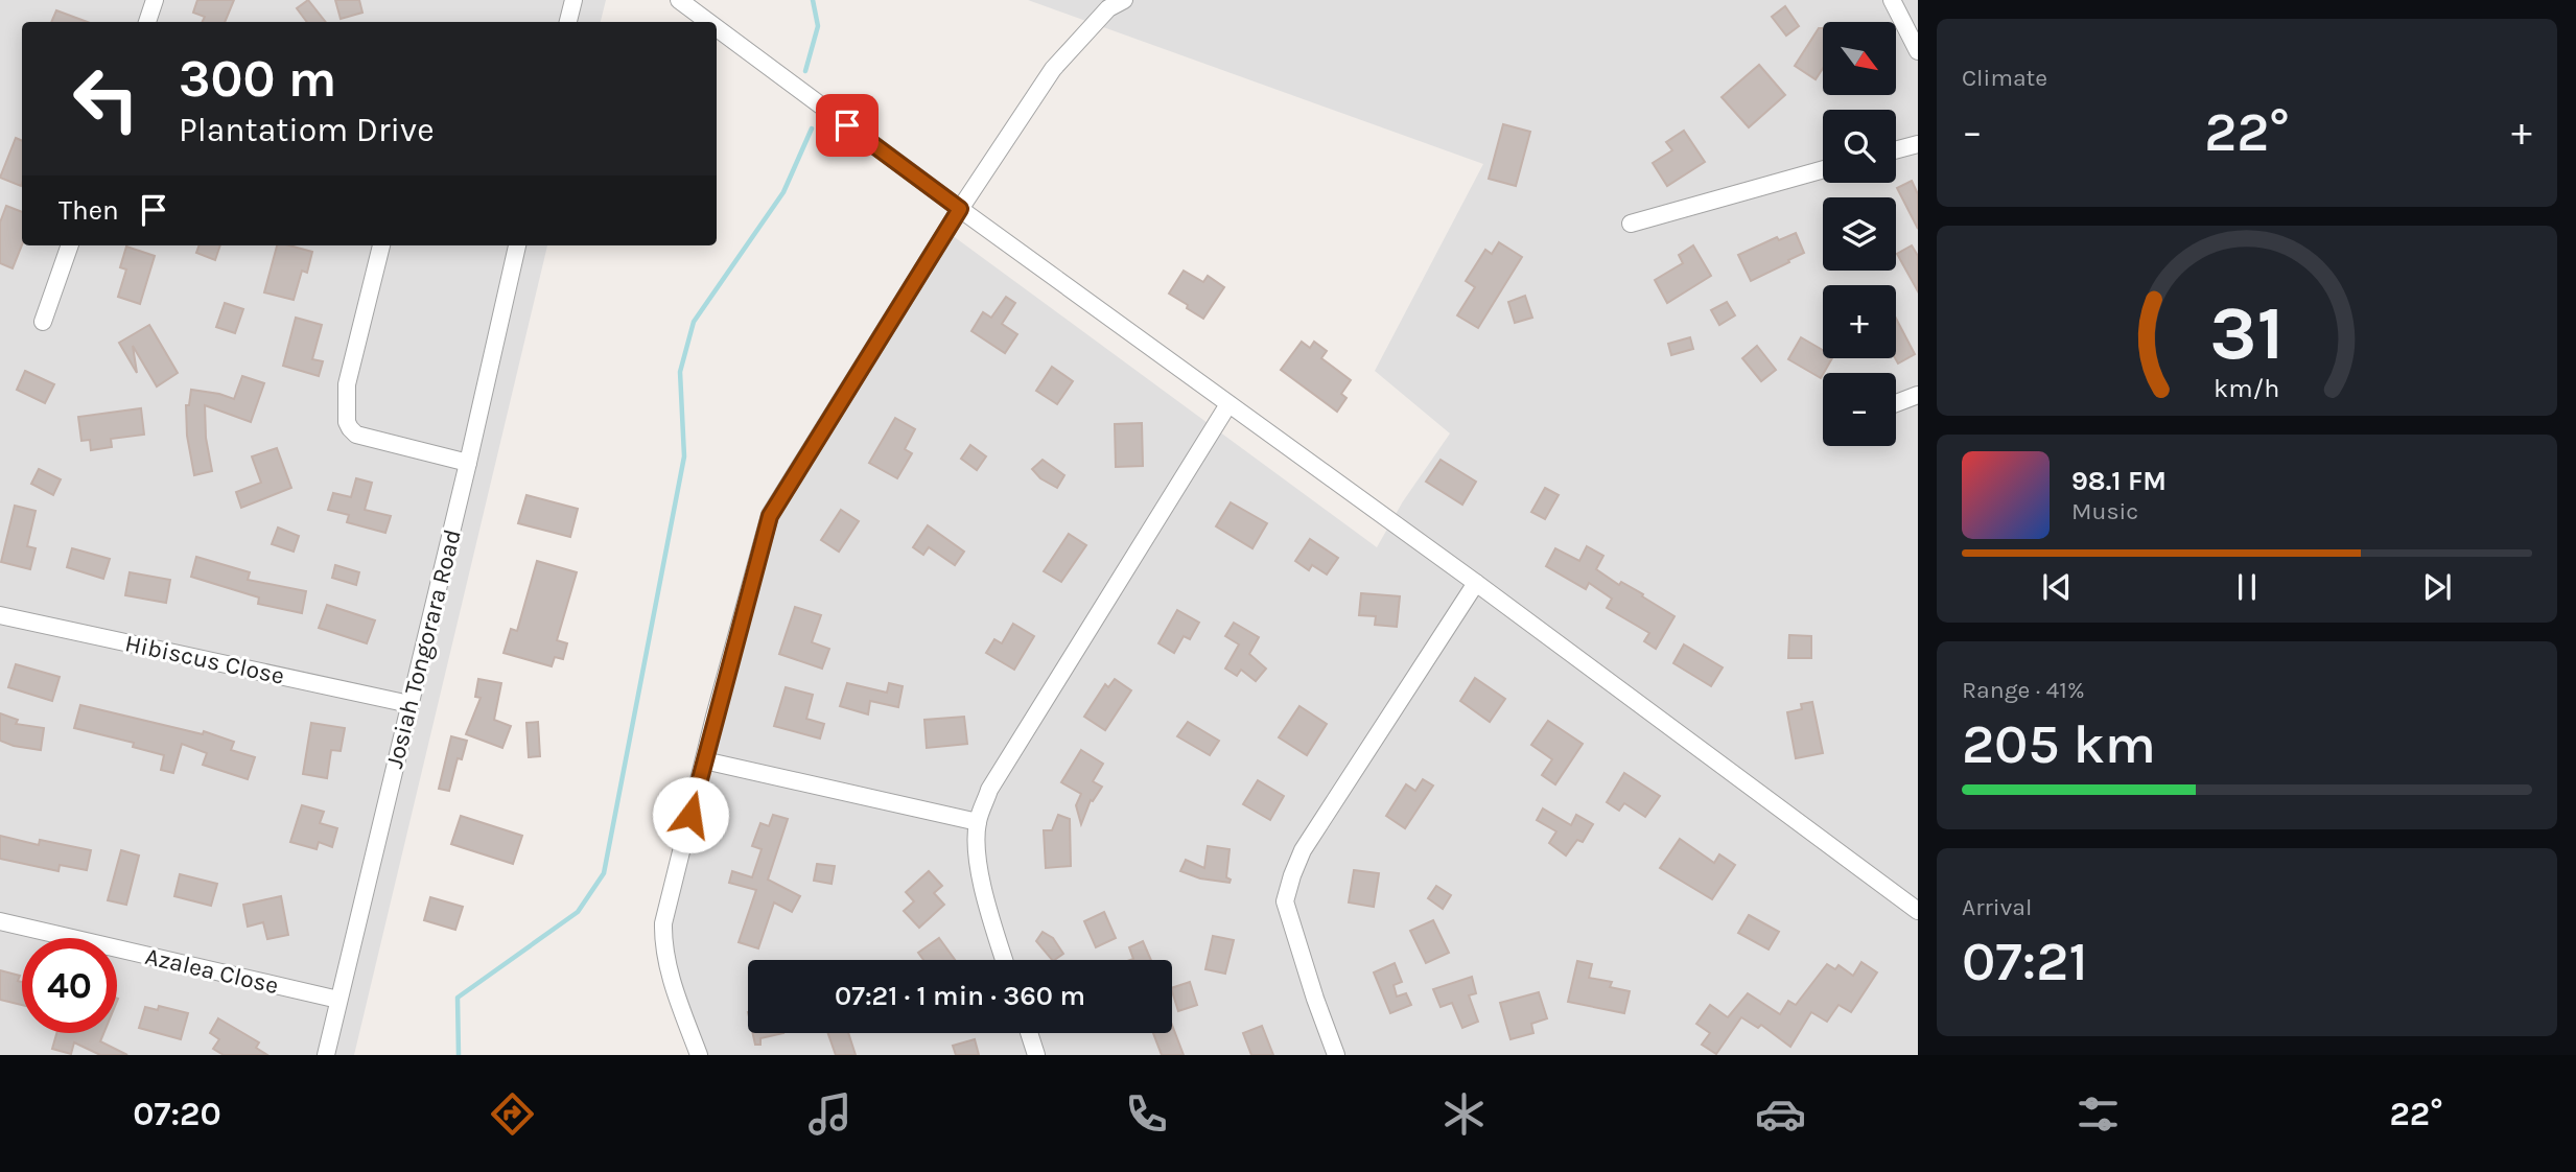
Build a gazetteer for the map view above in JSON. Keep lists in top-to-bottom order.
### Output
{
  "streets": {
    "street": ["Josiah Tongorara Road", "Hibiscus Close", "Azalea Close"]
  },
  "crossings": [
    ["Josiah Tongorara Road", "Hibiscus Close"],
    ["Josiah Tongorara Road", "Azalea Close"]
  ],
  "north": "bottom right",
  "page": {
    "tile": [
      "Climate",
      ["Range · 41%", "205 km"],
      ["Arrival", "07:21"]
    ],
    "map_buttons": ["+", "−"],
    "turn": ["300 m", "Plantatiom Drive"],
    "heat": ["−", "22°", "+"],
    "then": "Then",
    "song": ["98.1 FM", "Music"],
    "limit": "40",
    "trip": "07:21 · 1 min · 360 m",
    "tabs": ["07:20", "22°"],
    "gauge": ["31", "km/h"]
  }
}
